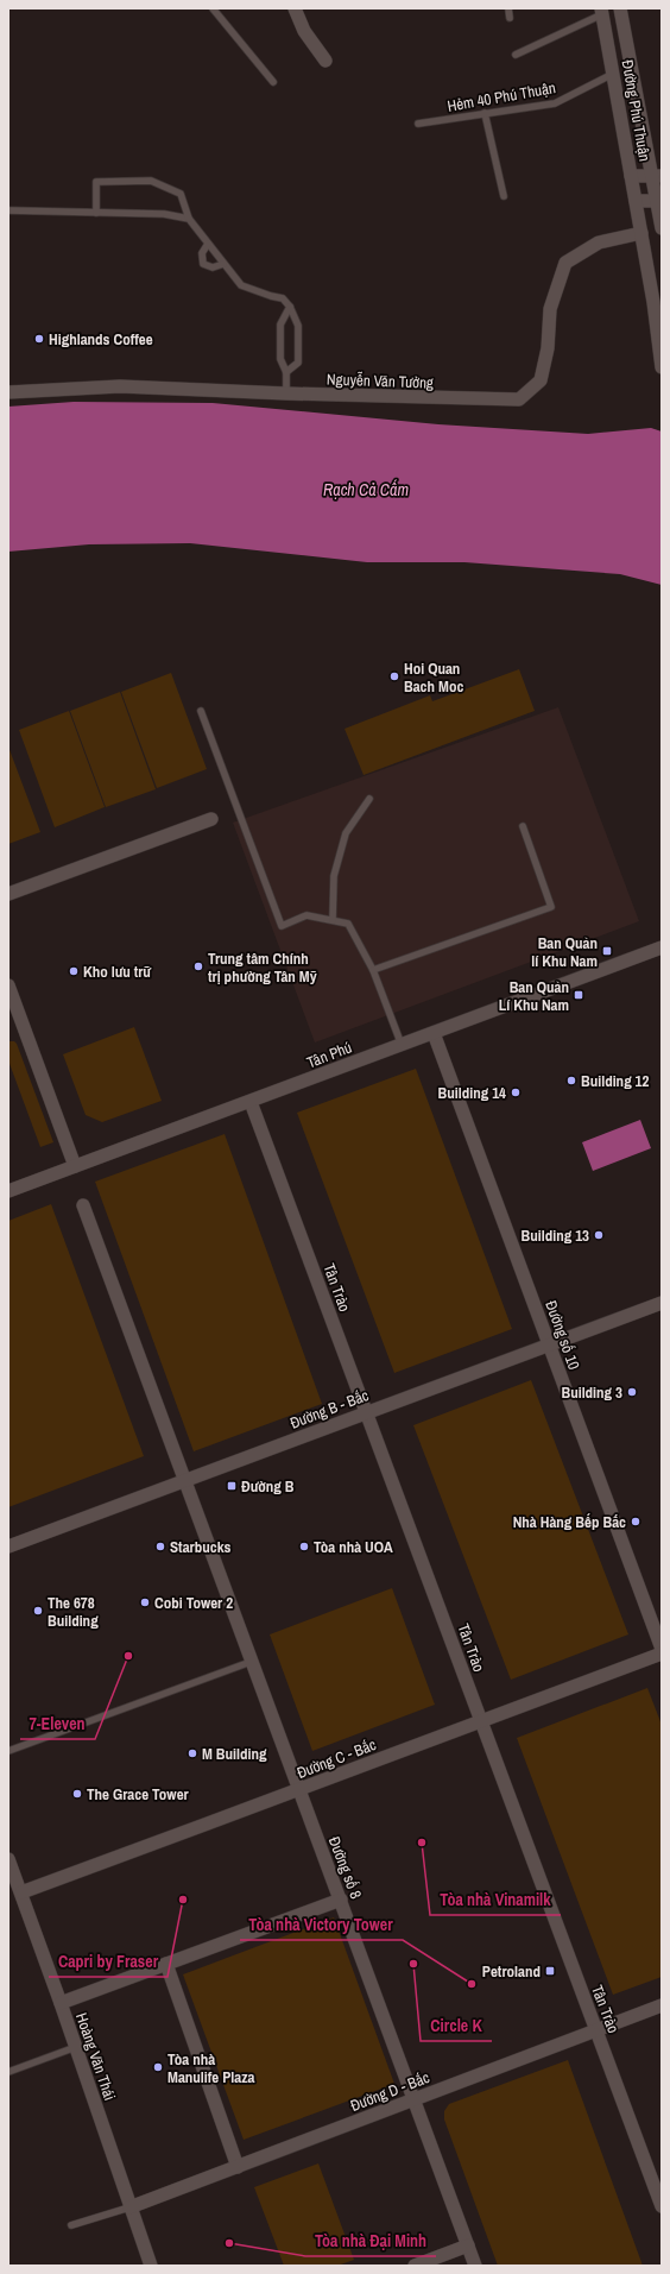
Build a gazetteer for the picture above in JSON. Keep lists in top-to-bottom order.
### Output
{
  "streets": {
    "street": [
      "Đường Phú Thuận",
      "Nguyễn Văn Tưởng",
      "Tân Phú",
      "Tân Trào",
      "Đường số 10",
      "Đường B - Bắc",
      "Đường C - Bắc",
      "Đường số 8",
      "Hoàng Văn Thái",
      "Đường D - Bắc"
    ],
    "lane": ["Hẻm 40 Phú Thuận"]
  },
  "crossings": [
    ["Hẻm 40 Phú Thuận", "Đường Phú Thuận"],
    ["Đường Phú Thuận", "Nguyễn Văn Tưởng"],
    ["Tân Phú", "Tân Trào"],
    ["Tân Phú", "Đường số 10"],
    ["Tân Trào", "Đường B - Bắc"],
    ["Tân Trào", "Đường C - Bắc"],
    ["Tân Trào", "Đường D - Bắc"],
    ["Đường số 10", "Đường B - Bắc"],
    ["Đường B - Bắc", "Đường số 8"],
    ["Đường C - Bắc", "Đường số 8"],
    ["Đường C - Bắc", "Hoàng Văn Thái"],
    ["Đường số 8", "Đường D - Bắc"],
    ["Hoàng Văn Thái", "Đường D - Bắc"]
  ],
  "water": ["Rạch Cả Cấm"],
  "places": {
    "other": [
      "Highlands Coffee",
      "Hoi Quan Bach Moc",
      "Trung tâm Chính trị phường Tân Mỹ",
      "Kho lưu trữ",
      "Building 12",
      "Building 14",
      "Building 13",
      "Building 3",
      "Nhà Hàng Bếp Bắc",
      "Starbucks",
      "Tòa nhà UOA",
      "Cobi Tower 2",
      "The 678 Building",
      "7-Eleven",
      "M Building",
      "The Grace Tower",
      "Tòa nhà Vinamilk",
      "Capri by Fraser",
      "Circle K",
      "Tòa nhà Victory Tower",
      "Tòa nhà Manulife Plaza",
      "Tòa nhà Đại Minh"
    ],
    "transit": [
      "Ban Quản lí Khu Nam",
      "Ban Quản Lí Khu Nam",
      "Đường B",
      "Petroland"
    ]
  }
}
